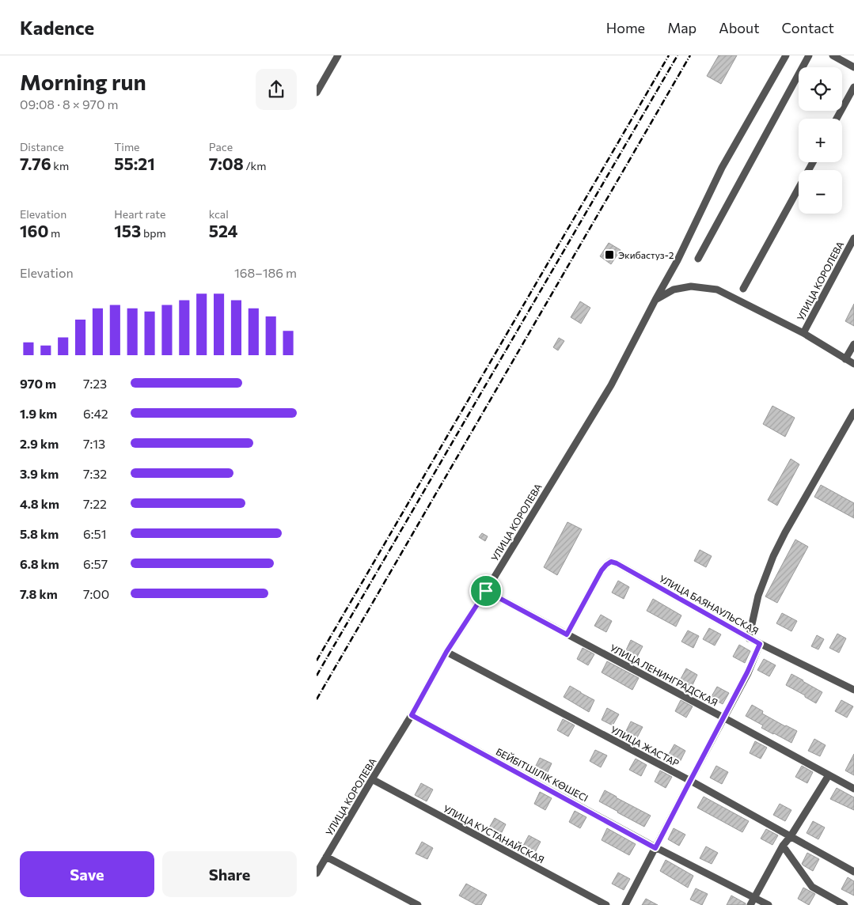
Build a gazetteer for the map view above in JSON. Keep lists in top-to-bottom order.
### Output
{
  "streets": {
    "street": [
      "УЛИЦА КОРОЛЕВА",
      "УЛИЦА БАЯНАУЛЬСКАЯ",
      "УЛИЦА ЛЕНИНГРАДСКАЯ",
      "УЛИЦА ЖАСТАР",
      "БЕЙБІТШІЛІК КӨШЕСІ",
      "УЛИЦА КУСТАНАЙСКАЯ"
    ]
  },
  "crossings": [
    ["УЛИЦА КОРОЛЕВА", "УЛИЦА ЛЕНИНГРАДСКАЯ"],
    ["УЛИЦА КОРОЛЕВА", "УЛИЦА ЖАСТАР"],
    ["УЛИЦА КОРОЛЕВА", "БЕЙБІТШІЛІК КӨШЕСІ"],
    ["УЛИЦА КОРОЛЕВА", "УЛИЦА КУСТАНАЙСКАЯ"],
    ["УЛИЦА БАЯНАУЛЬСКАЯ", "УЛИЦА ЛЕНИНГРАДСКАЯ"]
  ],
  "places": {
    "transit": ["Экибастуз-2"]
  },
  "page": {
    "header": "Kadence",
    "nav": [
      "Home",
      "Map",
      "About",
      "Contact"
    ],
    "heading": ["Morning run", "09:08 · 8 × 970 m"],
    "map_buttons": ["+", "−"],
    "stats": [
      ["Distance", "7.76 km"],
      ["Time", "55:21"],
      ["Pace", "7:08 /km"],
      ["Elevation", "160 m"],
      ["Heart rate", "153 bpm"],
      ["kcal", "524"]
    ],
    "chart": ["Elevation", "168–186 m"],
    "list": [
      {
        "name": "970 m",
        "note": "7:23"
      },
      {
        "name": "1.9 km",
        "note": "6:42"
      },
      {
        "name": "2.9 km",
        "note": "7:13"
      },
      {
        "name": "3.9 km",
        "note": "7:32"
      },
      {
        "name": "4.8 km",
        "note": "7:22"
      },
      {
        "name": "5.8 km",
        "note": "6:51"
      },
      {
        "name": "6.8 km",
        "note": "6:57"
      },
      {
        "name": "7.8 km",
        "note": "7:00"
      }
    ],
    "buttons": ["Save", "Share"]
  }
}
